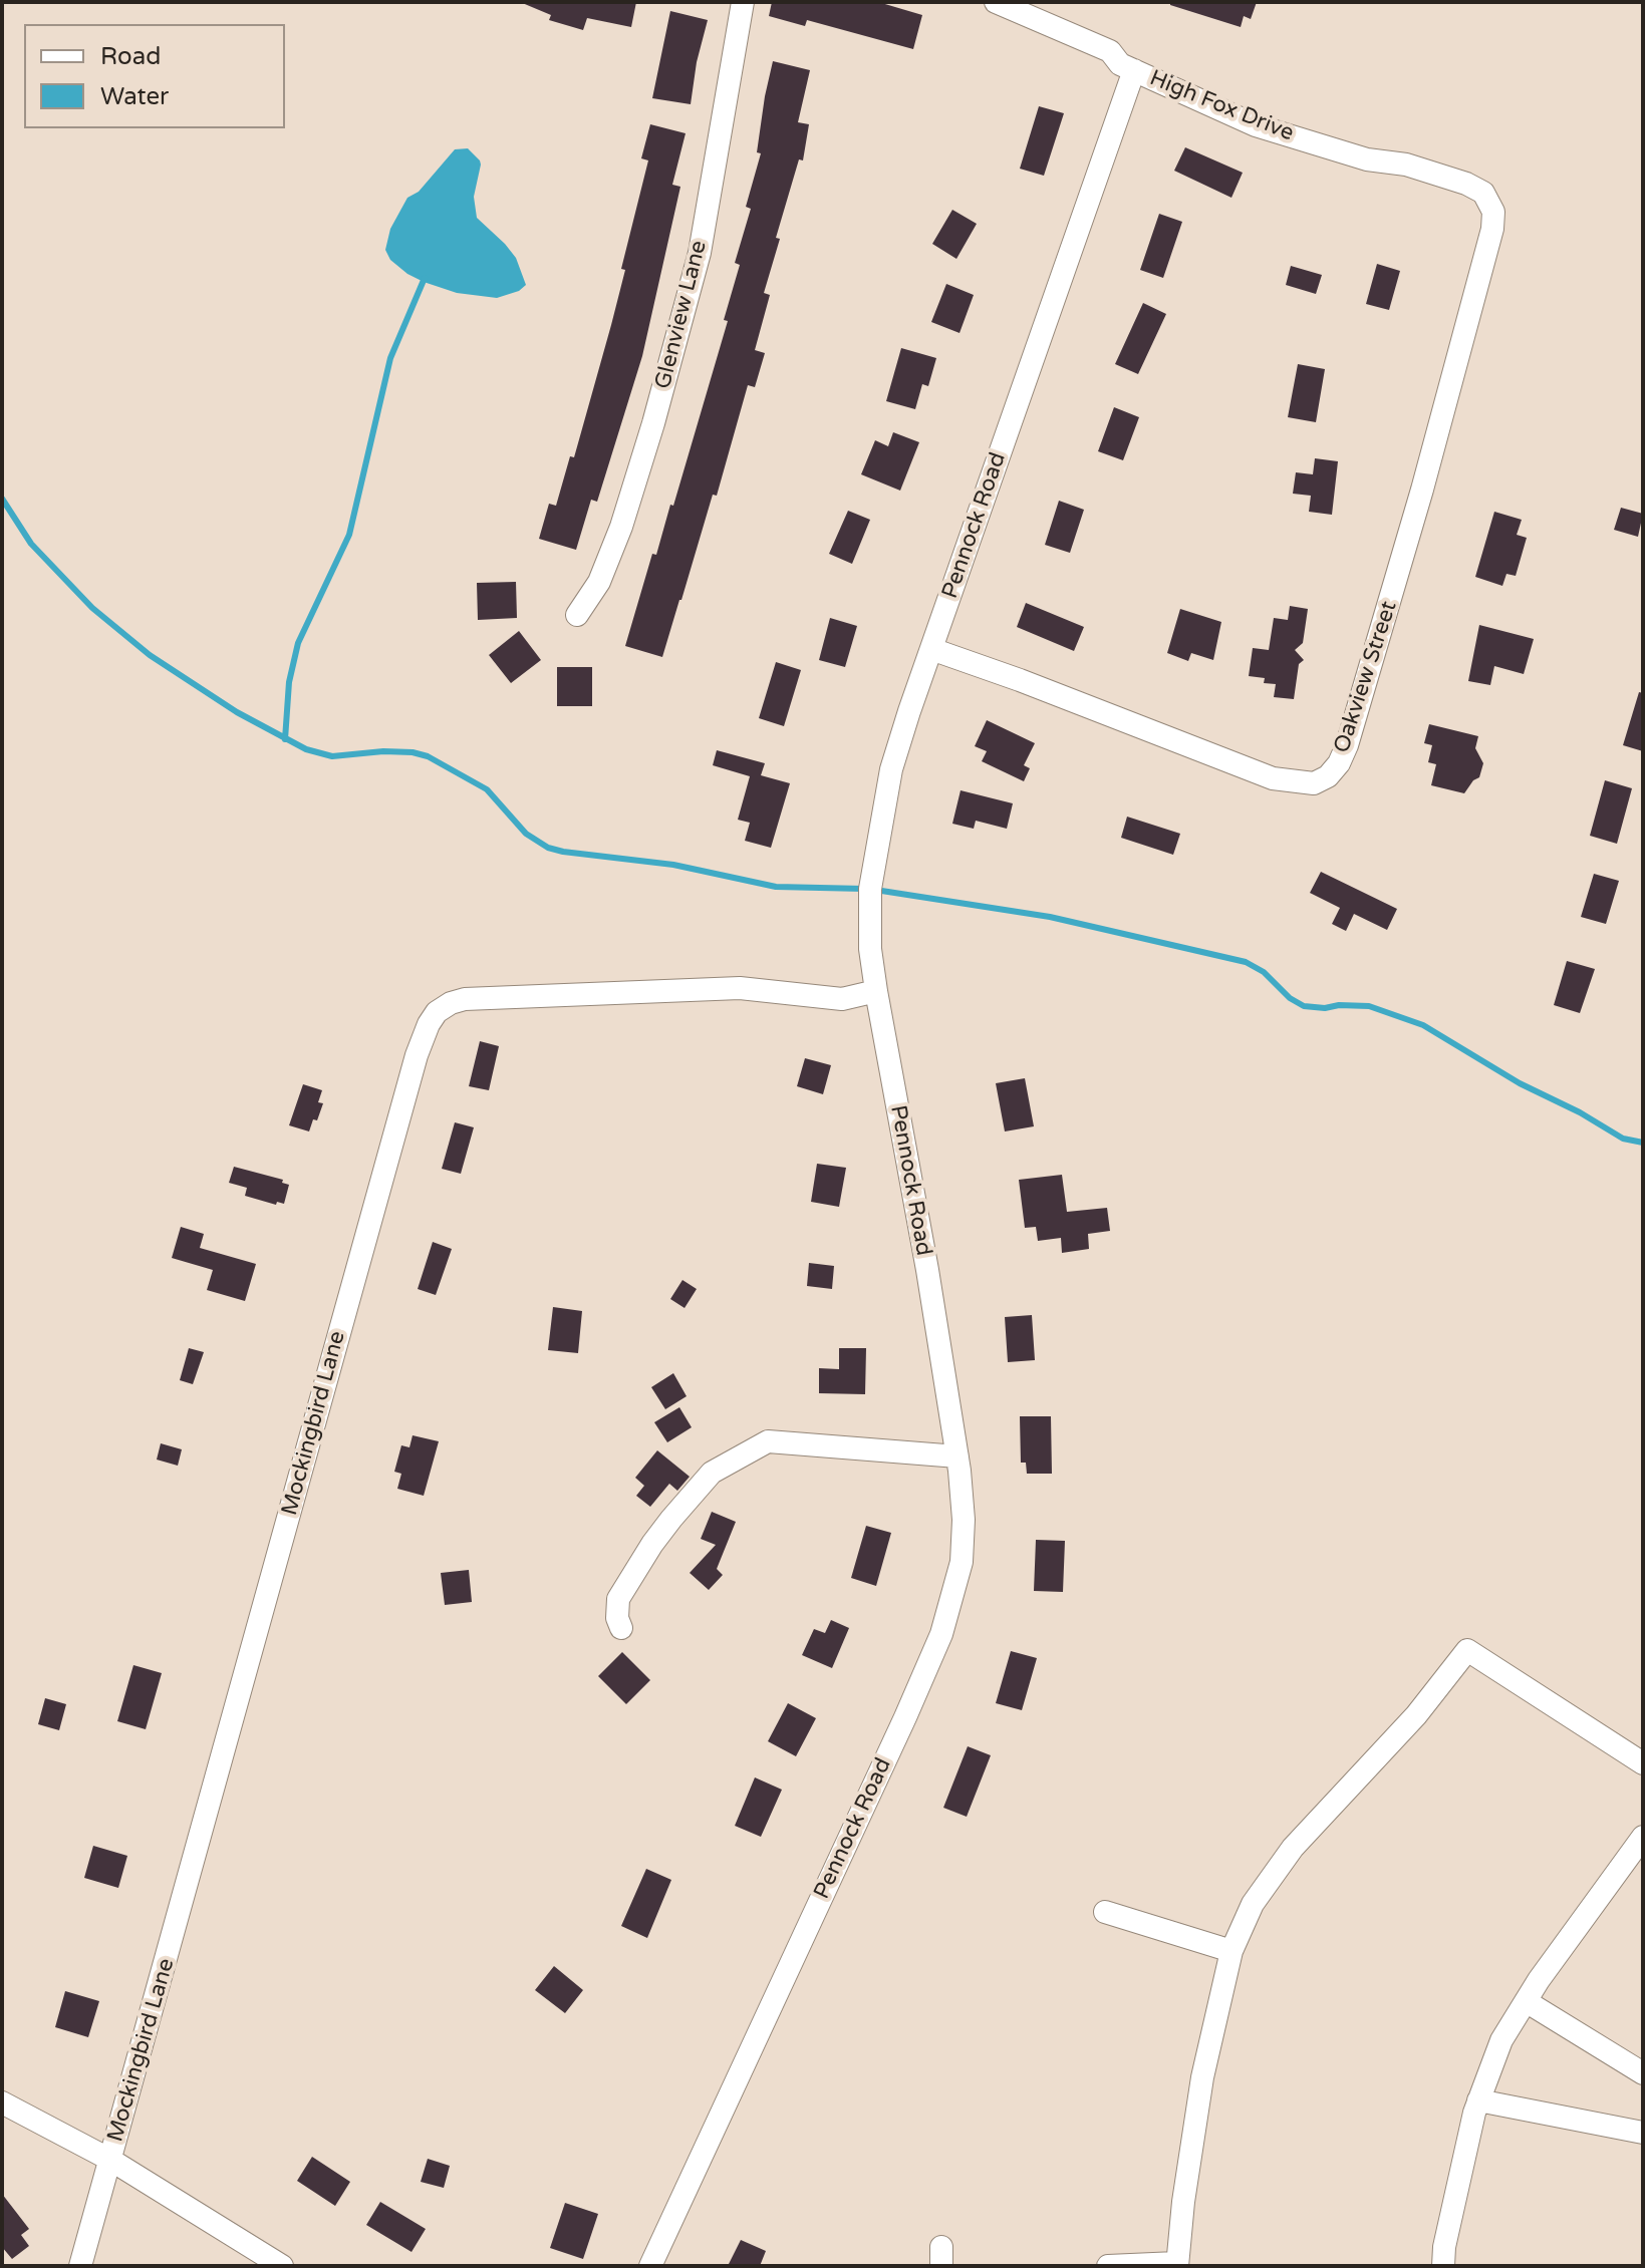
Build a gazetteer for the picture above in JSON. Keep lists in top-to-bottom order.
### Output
{
  "streets": {
    "street": [
      "High Fox Drive",
      "Glenview Lane",
      "Pennock Road",
      "Oakview Street",
      "Mockingbird Lane"
    ]
  },
  "crossings": [
    ["High Fox Drive", "Pennock Road"],
    ["High Fox Drive", "Oakview Street"],
    ["Pennock Road", "Oakview Street"],
    ["Pennock Road", "Mockingbird Lane"]
  ],
  "legend": ["Road", "Water"]
}
